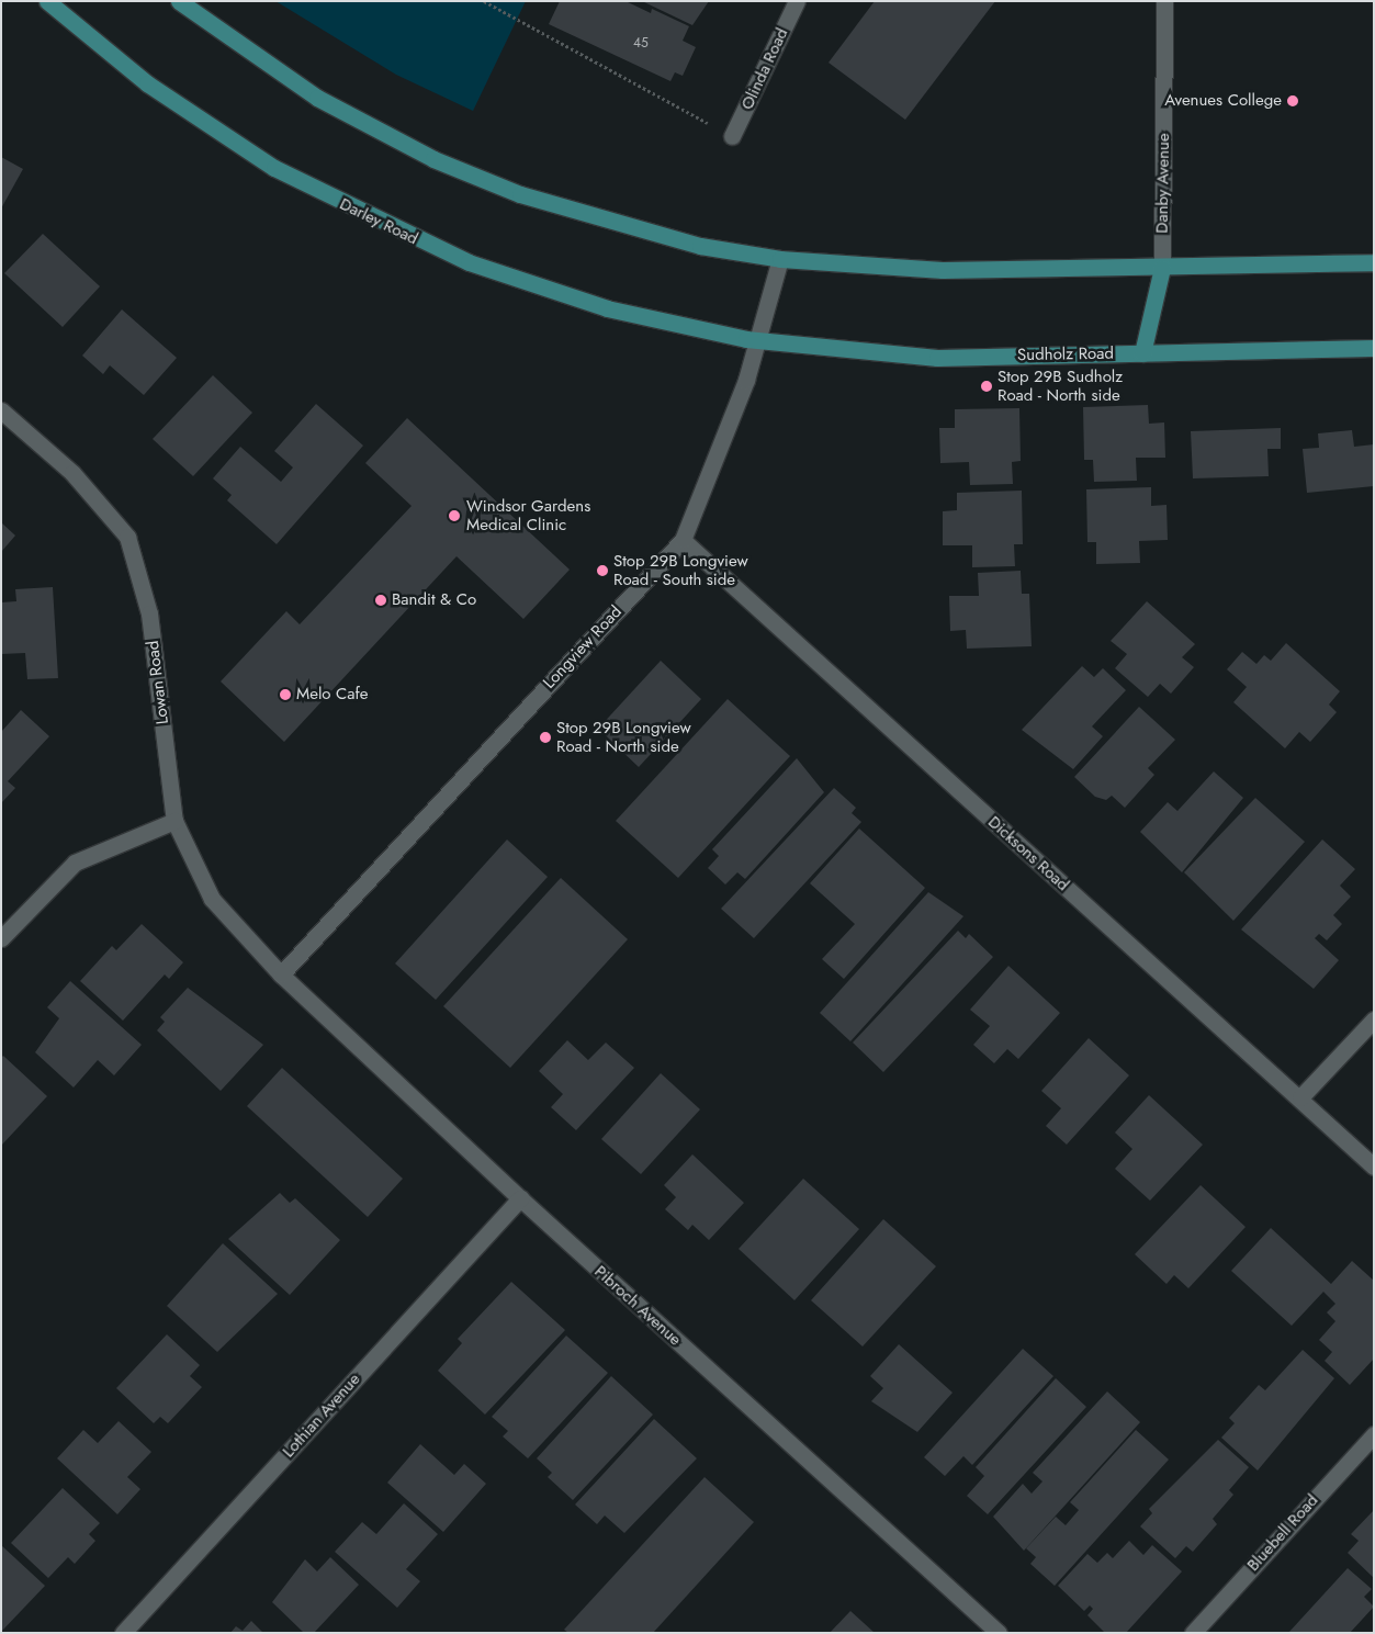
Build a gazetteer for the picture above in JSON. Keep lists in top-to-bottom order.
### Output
{
  "streets": {
    "main road": ["Darley Road", "Sudholz Road"],
    "street": [
      "Olinda Road",
      "Danby Avenue",
      "Longview Road",
      "Lowan Road",
      "Dicksons Road",
      "Pibroch Avenue",
      "Lothian Avenue",
      "Bluebell Road"
    ]
  },
  "crossings": [
    ["Darley Road", "Sudholz Road"],
    ["Darley Road", "Longview Road"],
    ["Sudholz Road", "Longview Road"],
    ["Longview Road", "Lowan Road"],
    ["Longview Road", "Dicksons Road"],
    ["Longview Road", "Pibroch Avenue"],
    ["Lowan Road", "Pibroch Avenue"],
    ["Pibroch Avenue", "Lothian Avenue"]
  ],
  "places": [
    "Avenues College",
    "Stop 29B Sudholz Road - North side",
    "Windsor Gardens Medical Clinic",
    "Stop 29B Longview Road - South side",
    "Bandit & Co",
    "Melo Cafe",
    "Stop 29B Longview Road - North side"
  ],
  "house_numbers": ["45"]
}
